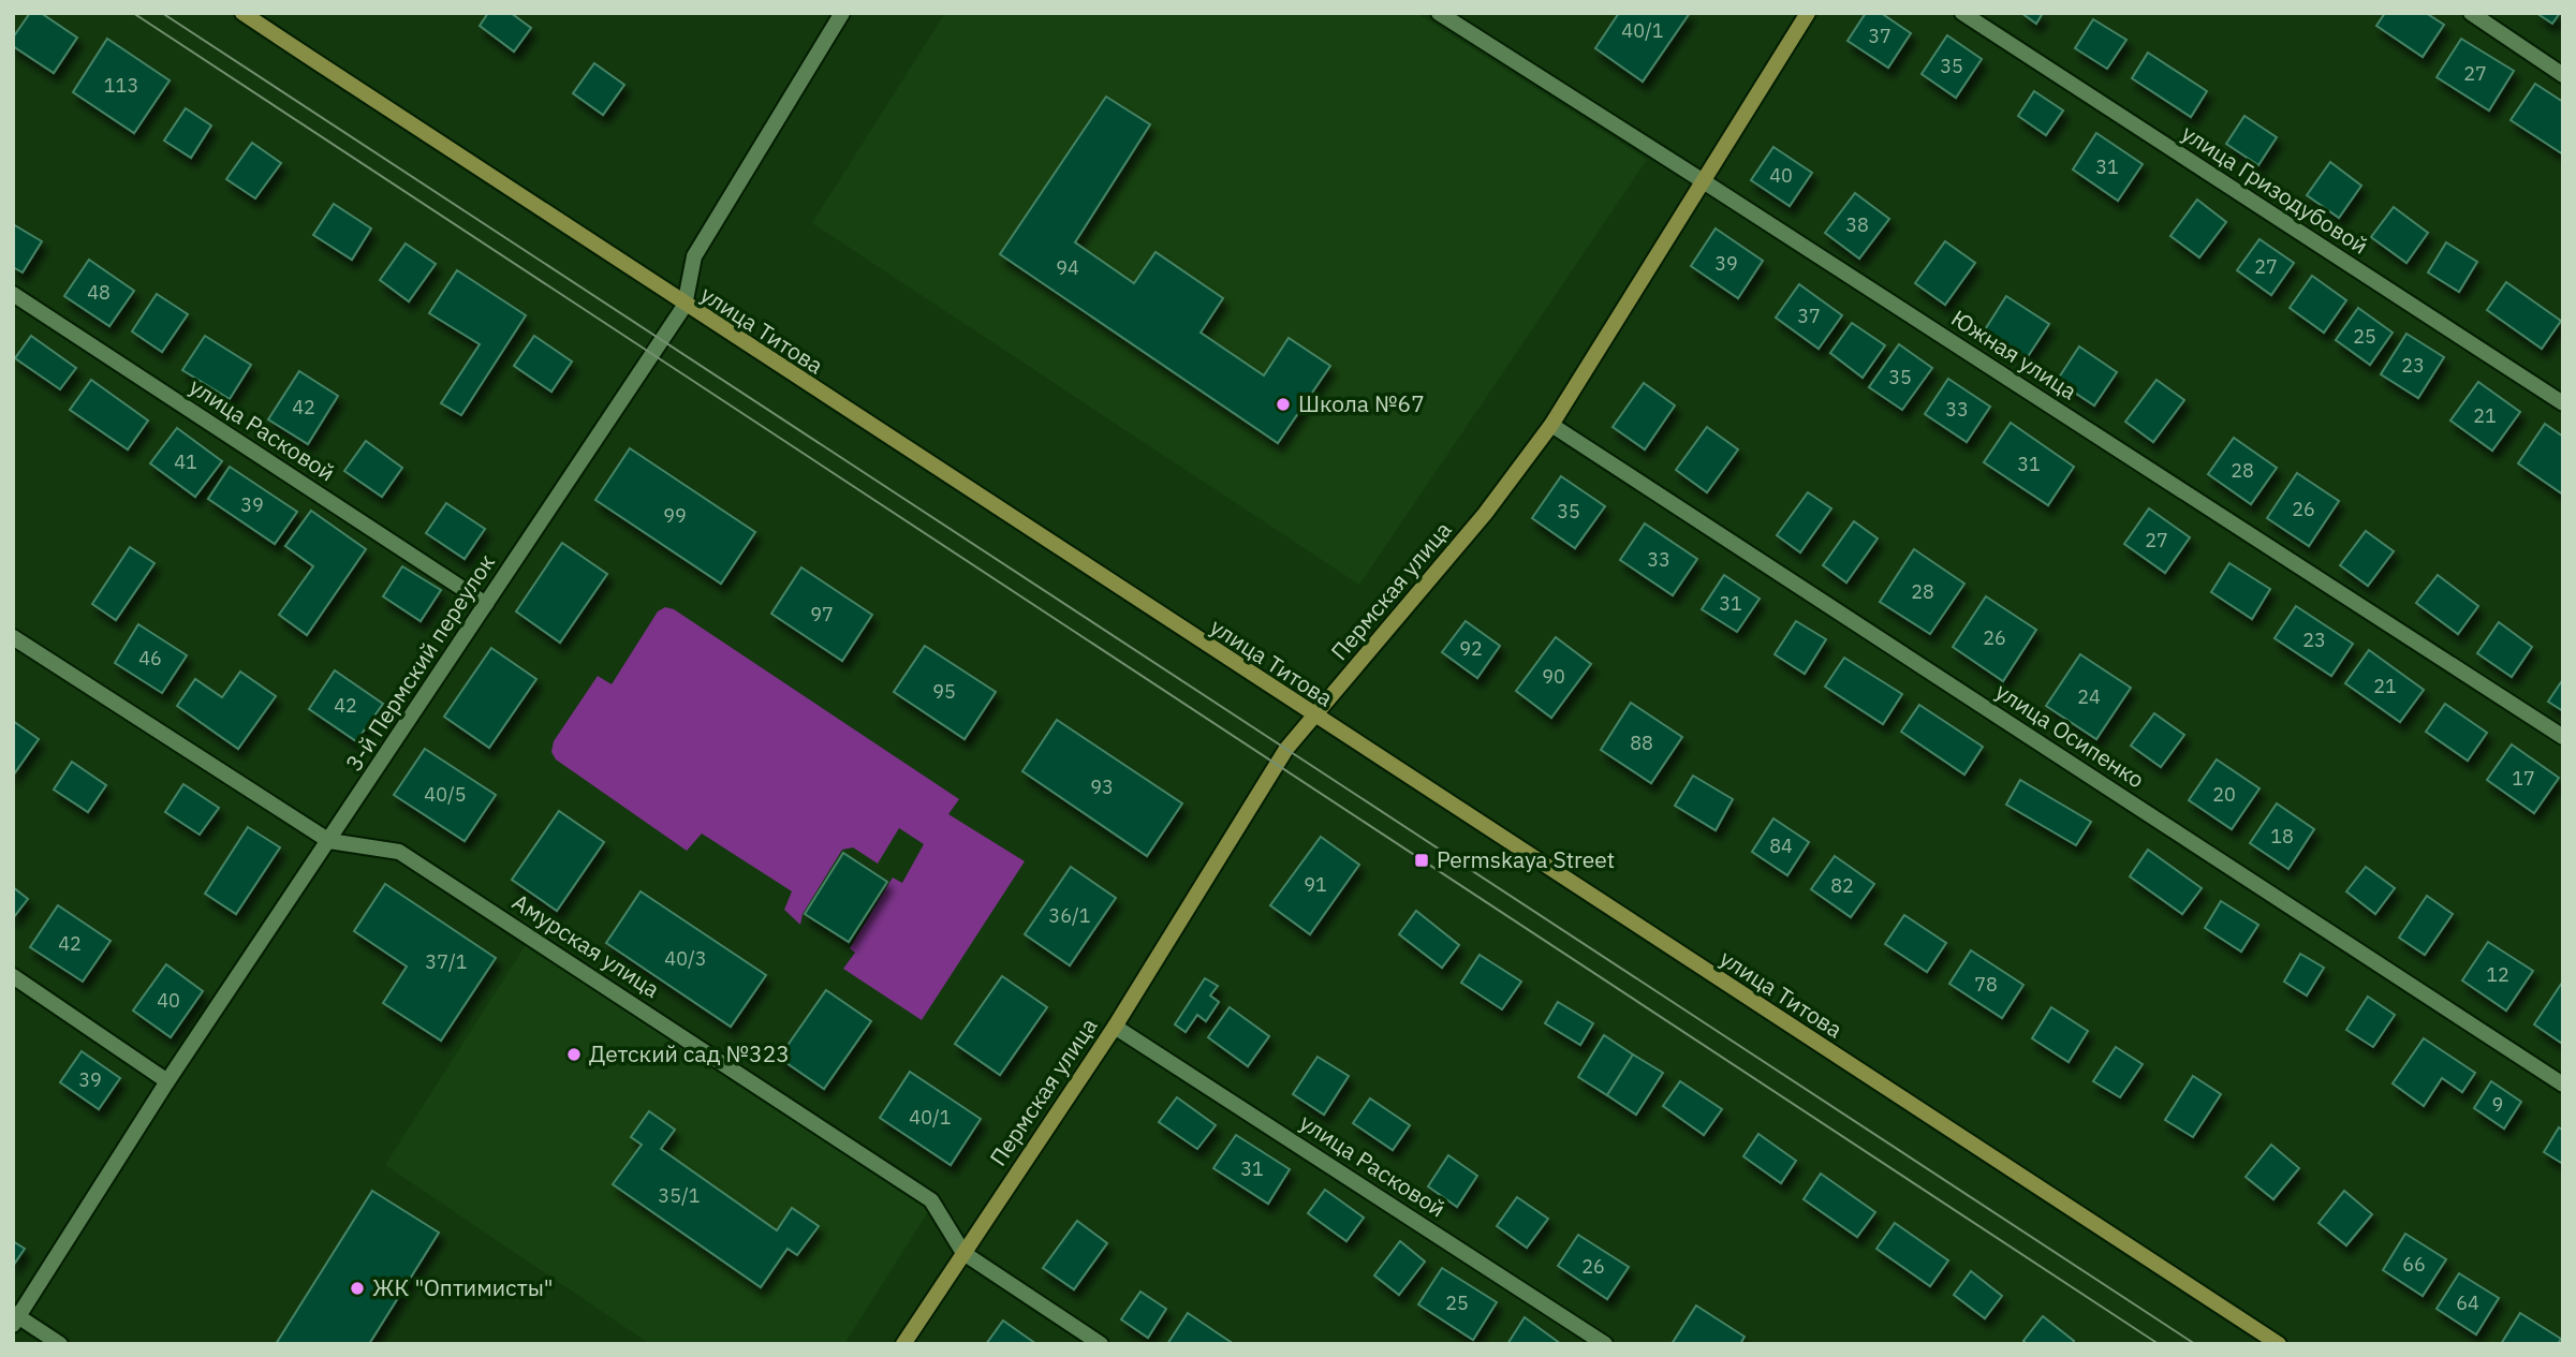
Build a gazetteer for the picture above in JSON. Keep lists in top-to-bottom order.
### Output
{
  "streets": {
    "street": [
      "улица Гризодубовой",
      "улица Титова",
      "Южная улица",
      "улица Расковой",
      "Пермская улица",
      "3-й Пермский переулок",
      "улица Осипенко",
      "Амурская улица"
    ]
  },
  "crossings": [
    ["улица Титова", "Пермская улица"],
    ["улица Титова", "3-й Пермский переулок"],
    ["Южная улица", "Пермская улица"],
    ["улица Расковой", "Пермская улица"],
    ["улица Расковой", "3-й Пермский переулок"],
    ["Пермская улица", "улица Осипенко"],
    ["Пермская улица", "Амурская улица"],
    ["3-й Пермский переулок", "Амурская улица"]
  ],
  "places": {
    "other": ["Школа №67", "Детский сад №323", "ЖК \"Оптимисты\""],
    "transit": ["Permskaya Street"]
  },
  "house_numbers": [
    "40/1",
    "37",
    "35",
    "27",
    "113",
    "31",
    "40",
    "38",
    "39",
    "27",
    "94",
    "48",
    "37",
    "25",
    "23",
    "35",
    "42",
    "33",
    "21",
    "41",
    "31",
    "28",
    "39",
    "26",
    "35",
    "99",
    "27",
    "33",
    "28",
    "31",
    "97",
    "26",
    "23",
    "92",
    "46",
    "90",
    "21",
    "95",
    "24",
    "42",
    "88",
    "17",
    "93",
    "40/5",
    "20",
    "18",
    "84",
    "91",
    "82",
    "36/1",
    "42",
    "40/3",
    "37/1",
    "12",
    "78",
    "40",
    "39",
    "9",
    "40/1",
    "31",
    "35/1",
    "66",
    "26",
    "25",
    "64"
  ]
}
